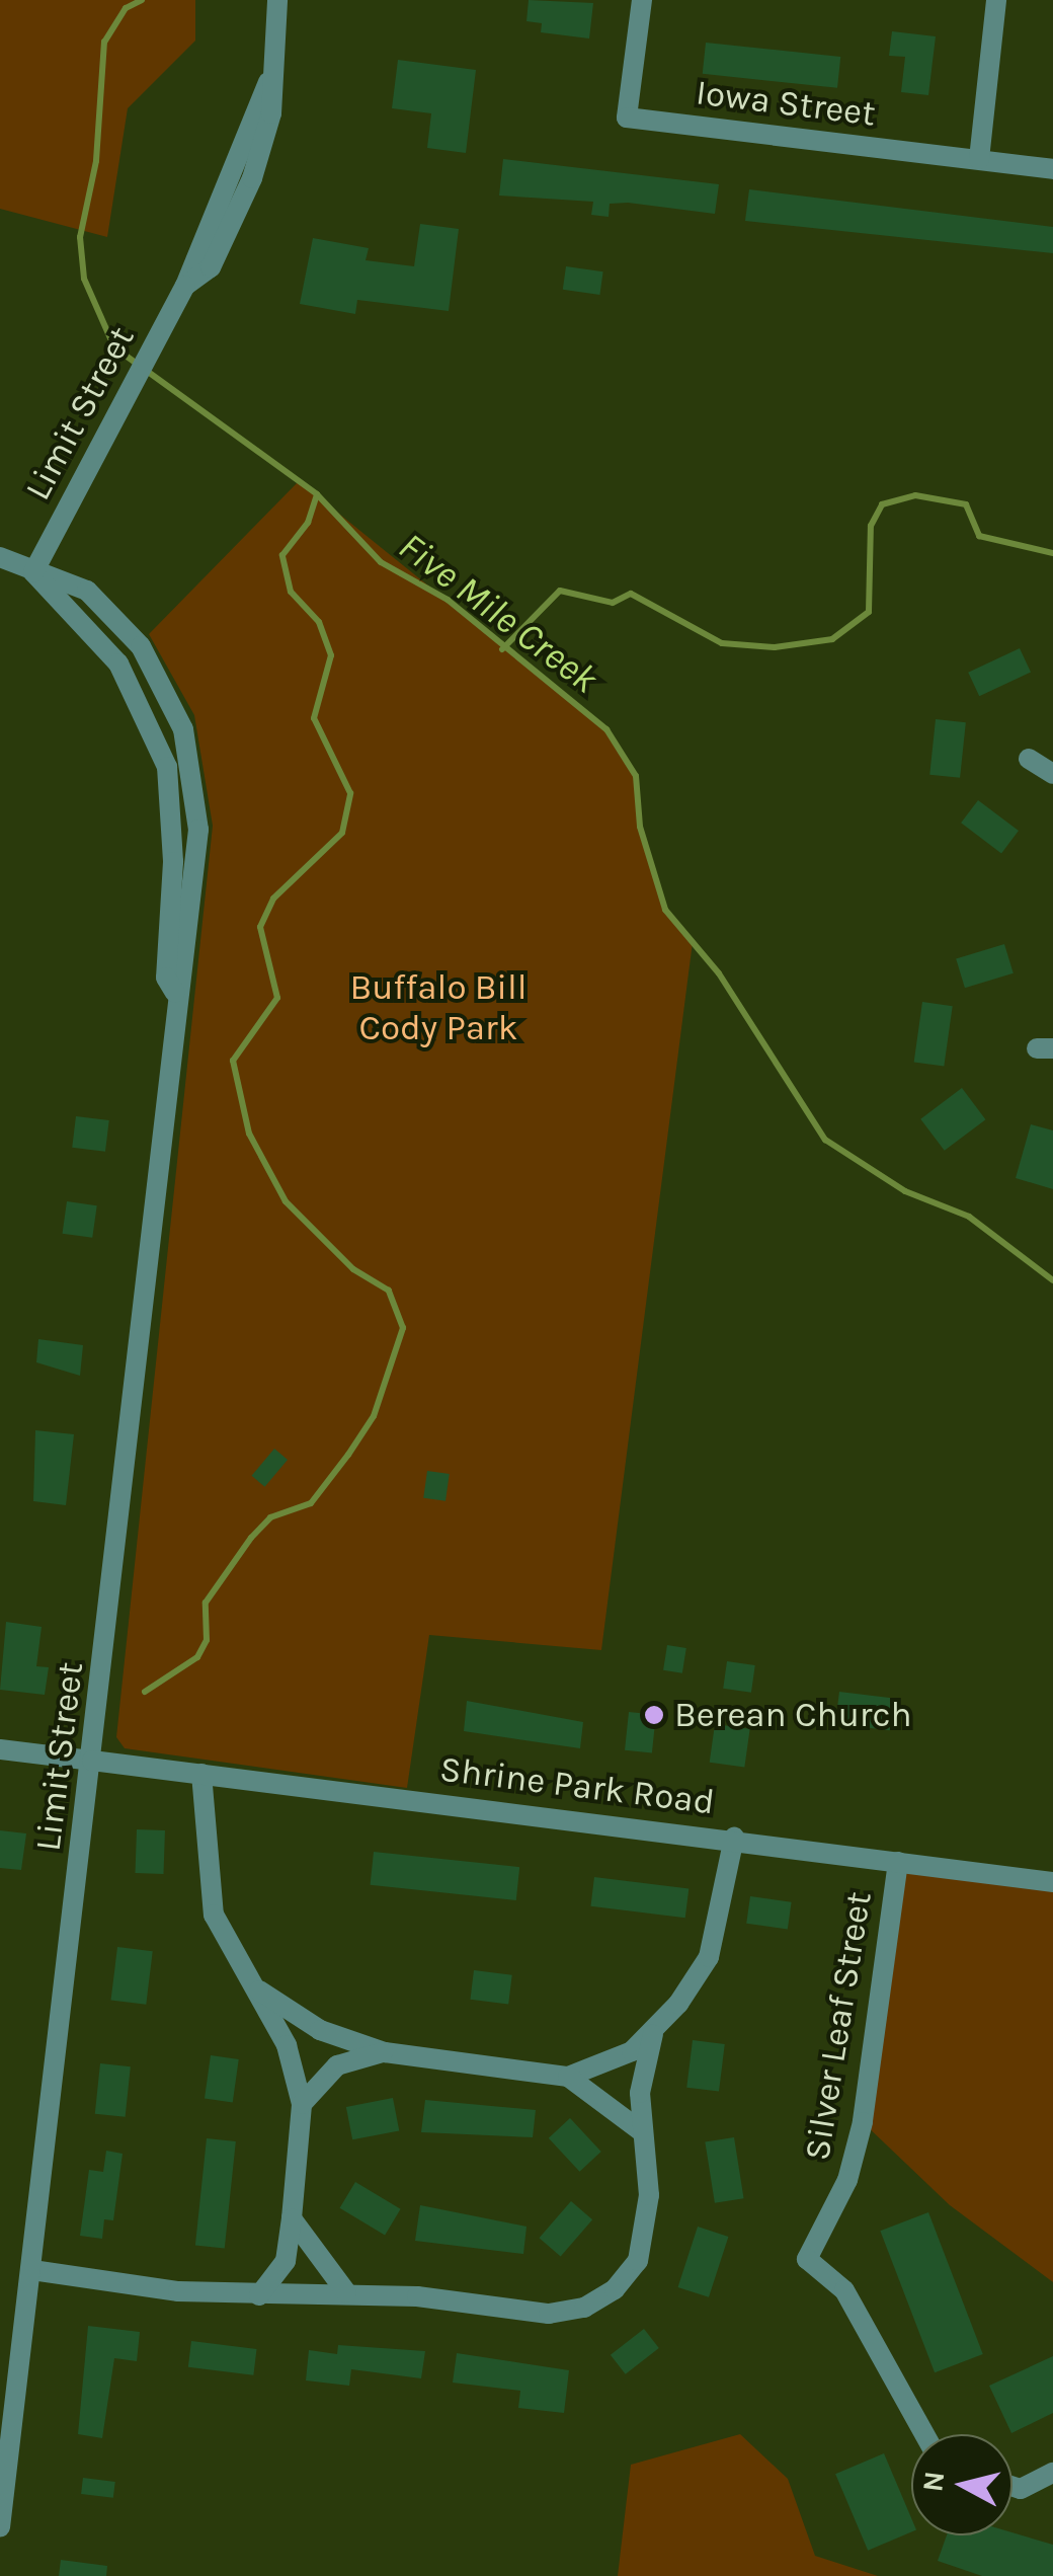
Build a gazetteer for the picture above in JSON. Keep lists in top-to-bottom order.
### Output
{
  "streets": {
    "street": [
      "Iowa Street",
      "Limit Street",
      "Shrine Park Road",
      "Silver Leaf Street"
    ]
  },
  "crossings": [
    ["Limit Street", "Shrine Park Road"],
    ["Shrine Park Road", "Silver Leaf Street"]
  ],
  "water": ["Five Mile Creek"],
  "parks": ["Buffalo Bill Cody Park"],
  "places": ["Berean Church"],
  "north": "left"
}
